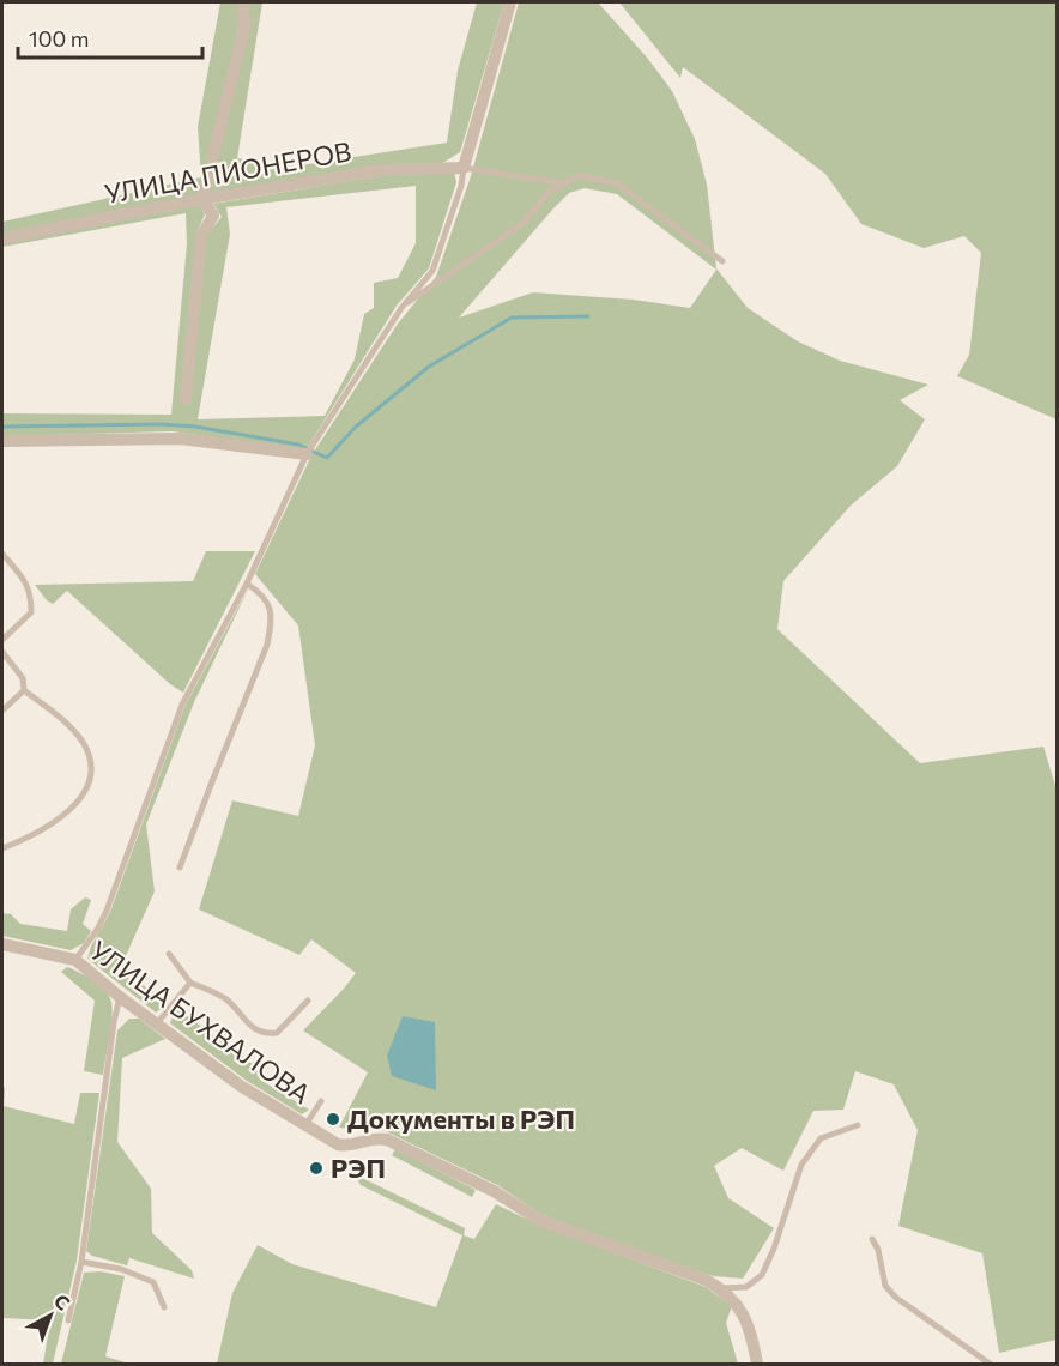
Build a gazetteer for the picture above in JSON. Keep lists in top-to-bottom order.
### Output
{
  "streets": {
    "street": ["УЛИЦА ПИОНЕРОВ", "УЛИЦА БУХВАЛОВА"]
  },
  "places": ["Документы в РЭП", "РЭП"],
  "scale_bar": "100 m",
  "north": "top right"
}
